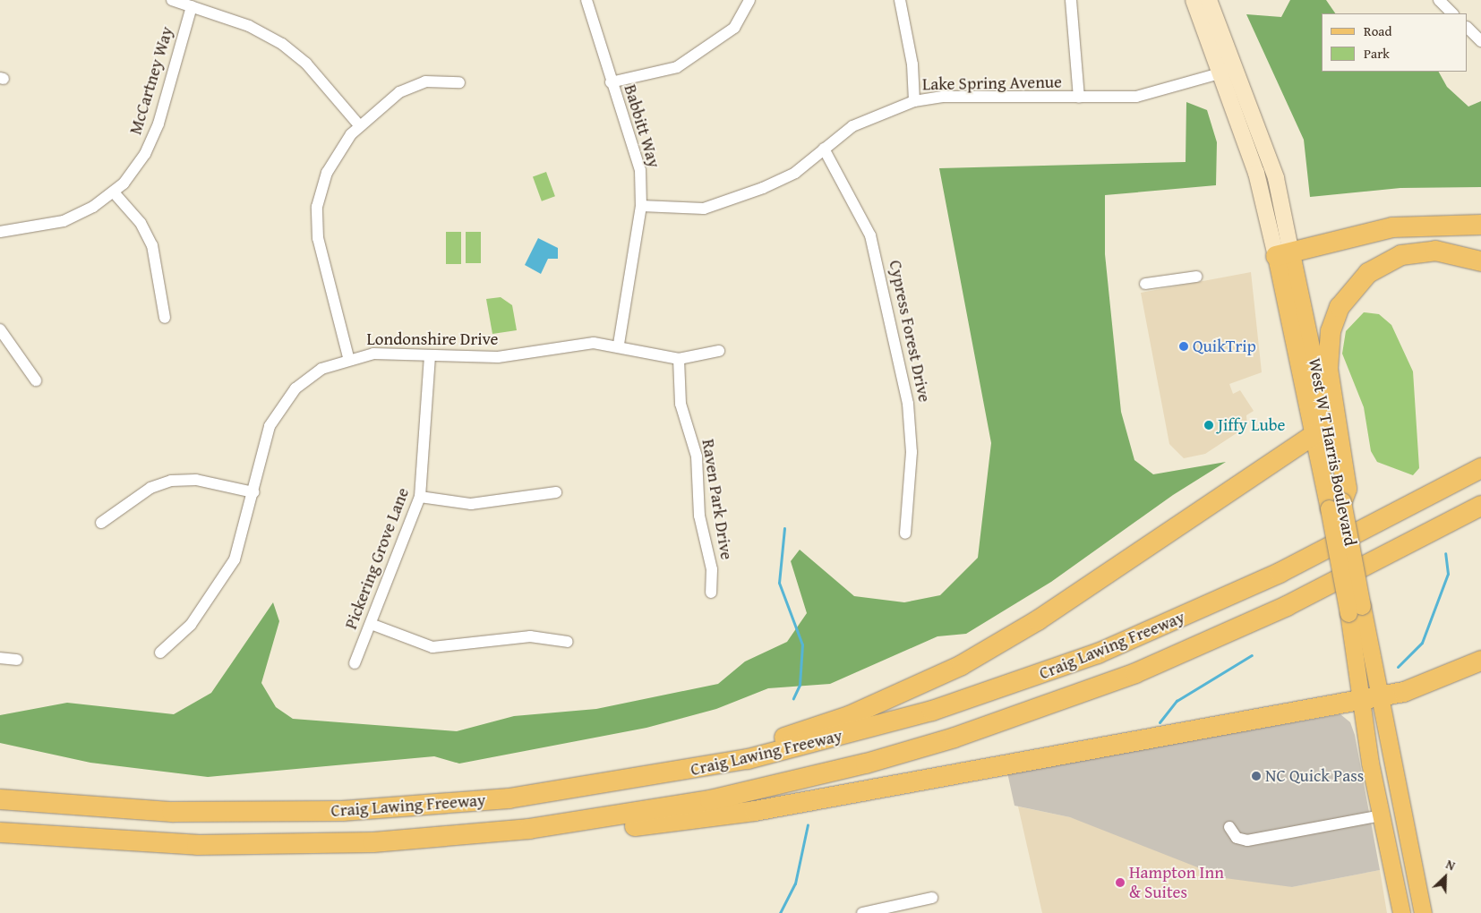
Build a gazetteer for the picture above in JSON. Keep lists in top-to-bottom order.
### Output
{
  "streets": {
    "highway": ["Craig Lawing Freeway"],
    "main road": ["West W T Harris Boulevard"],
    "street": [
      "McCartney Way",
      "Lake Spring Avenue",
      "Babbitt Way",
      "Cypress Forest Drive",
      "Londonshire Drive",
      "Raven Park Drive",
      "Pickering Grove Lane"
    ]
  },
  "crossings": [
    ["Lake Spring Avenue", "Babbitt Way"],
    ["Lake Spring Avenue", "Cypress Forest Drive"],
    ["Lake Spring Avenue", "West W T Harris Boulevard"],
    ["Babbitt Way", "Londonshire Drive"],
    ["Londonshire Drive", "Raven Park Drive"],
    ["Londonshire Drive", "Pickering Grove Lane"]
  ],
  "places": [
    "QuikTrip",
    "Jiffy Lube",
    "NC Quick Pass",
    "Hampton Inn & Suites"
  ],
  "legend": ["Road", "Park"],
  "north": "top right"
}
